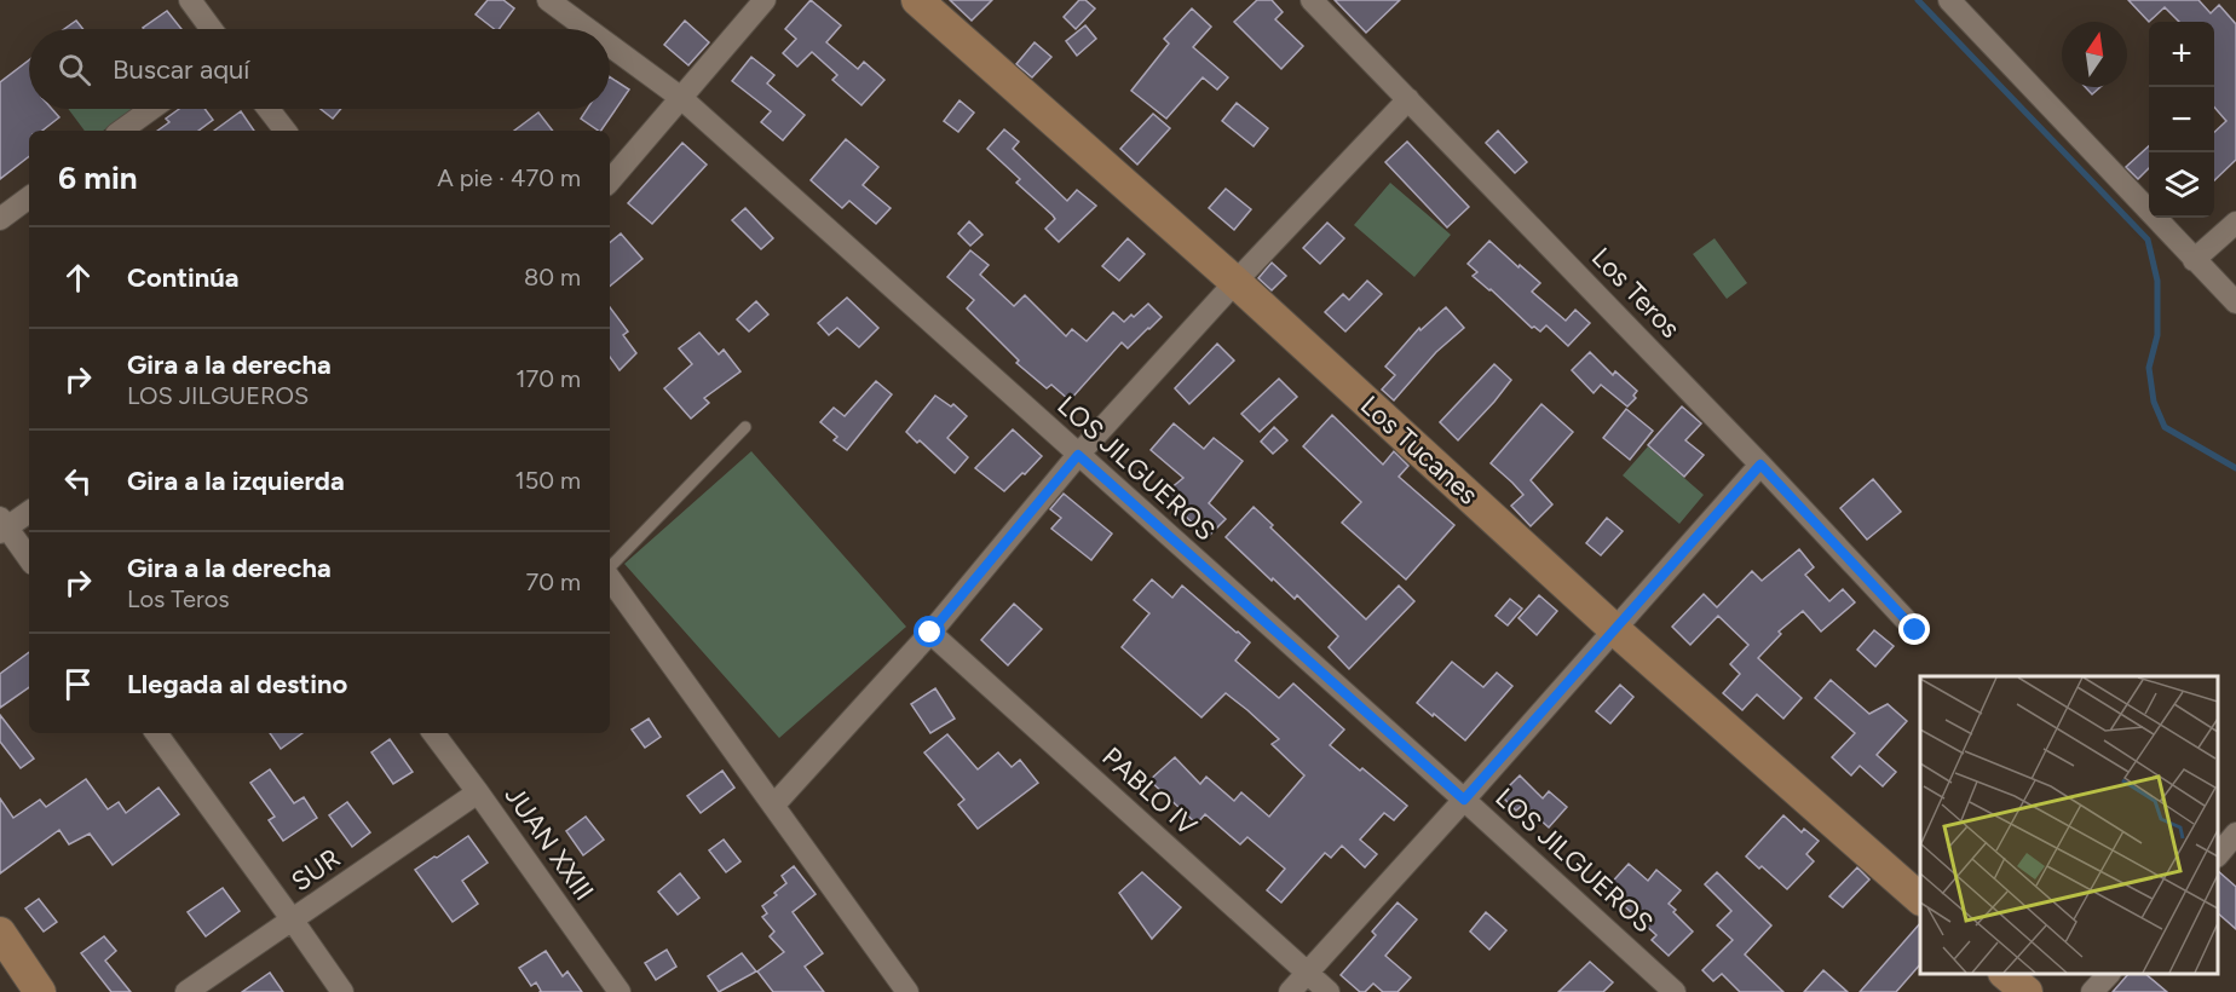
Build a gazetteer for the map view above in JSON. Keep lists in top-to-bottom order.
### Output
{
  "streets": {
    "street": [
      "Los Teros",
      "Los Tucanes",
      "LOS JILGUEROS",
      "PABLO IV",
      "JUAN XXIII",
      "SUR"
    ]
  },
  "crossings": [
    ["JUAN XXIII", "SUR"]
  ],
  "north": "top",
  "page": {
    "map_buttons": ["+", "−"],
    "search": "Buscar aquí",
    "heading": ["6 min", "A pie · 470 m"],
    "list": [
      ["Continúa", "80 m"],
      ["Gira a la derecha", "LOS JILGUEROS", "170 m"],
      ["Gira a la izquierda", "150 m"],
      ["Gira a la derecha", "Los Teros", "70 m"],
      "Llegada al destino"
    ]
  }
}
